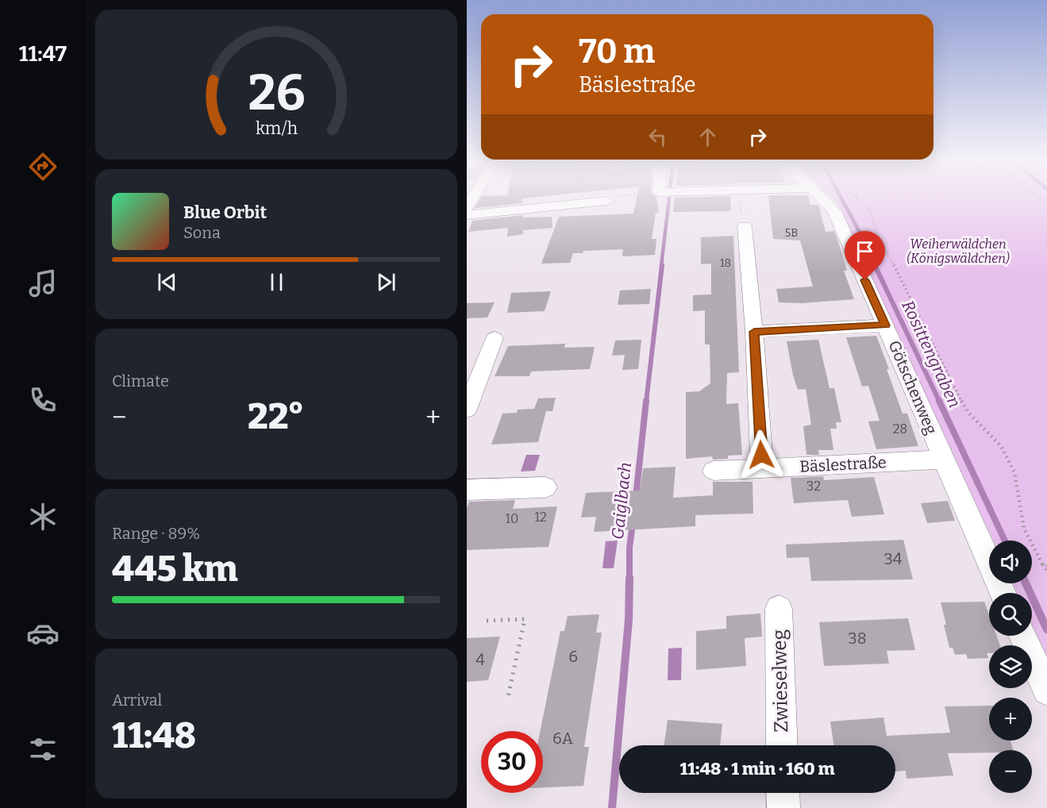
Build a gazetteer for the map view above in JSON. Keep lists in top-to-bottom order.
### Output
{
  "streets": {
    "street": ["Götschenweg", "Bäslestraße", "Zwieselweg"]
  },
  "crossings": [
    ["Götschenweg", "Bäslestraße"]
  ],
  "water": ["Rosittengraben", "Gaiglbach"],
  "parks": ["Weiherwäldchen (Königswäldchen)"],
  "house_numbers": [
    "5B",
    "18",
    "28",
    "32",
    "12",
    "10",
    "34",
    "38",
    "6",
    "4",
    "6A"
  ],
  "page": {
    "tabs": "11:47",
    "turn": ["70 m", "Bäslestraße"],
    "song": ["Blue Orbit", "Sona"],
    "tile": [
      "Climate",
      ["Range · 89%", "445 km"],
      ["Arrival", "11:48"]
    ],
    "heat": ["−", "22°", "+"],
    "map_buttons": ["+", "−"],
    "limit": "30",
    "trip": "11:48 · 1 min · 160 m",
    "gauge": ["26", "km/h"]
  }
}
